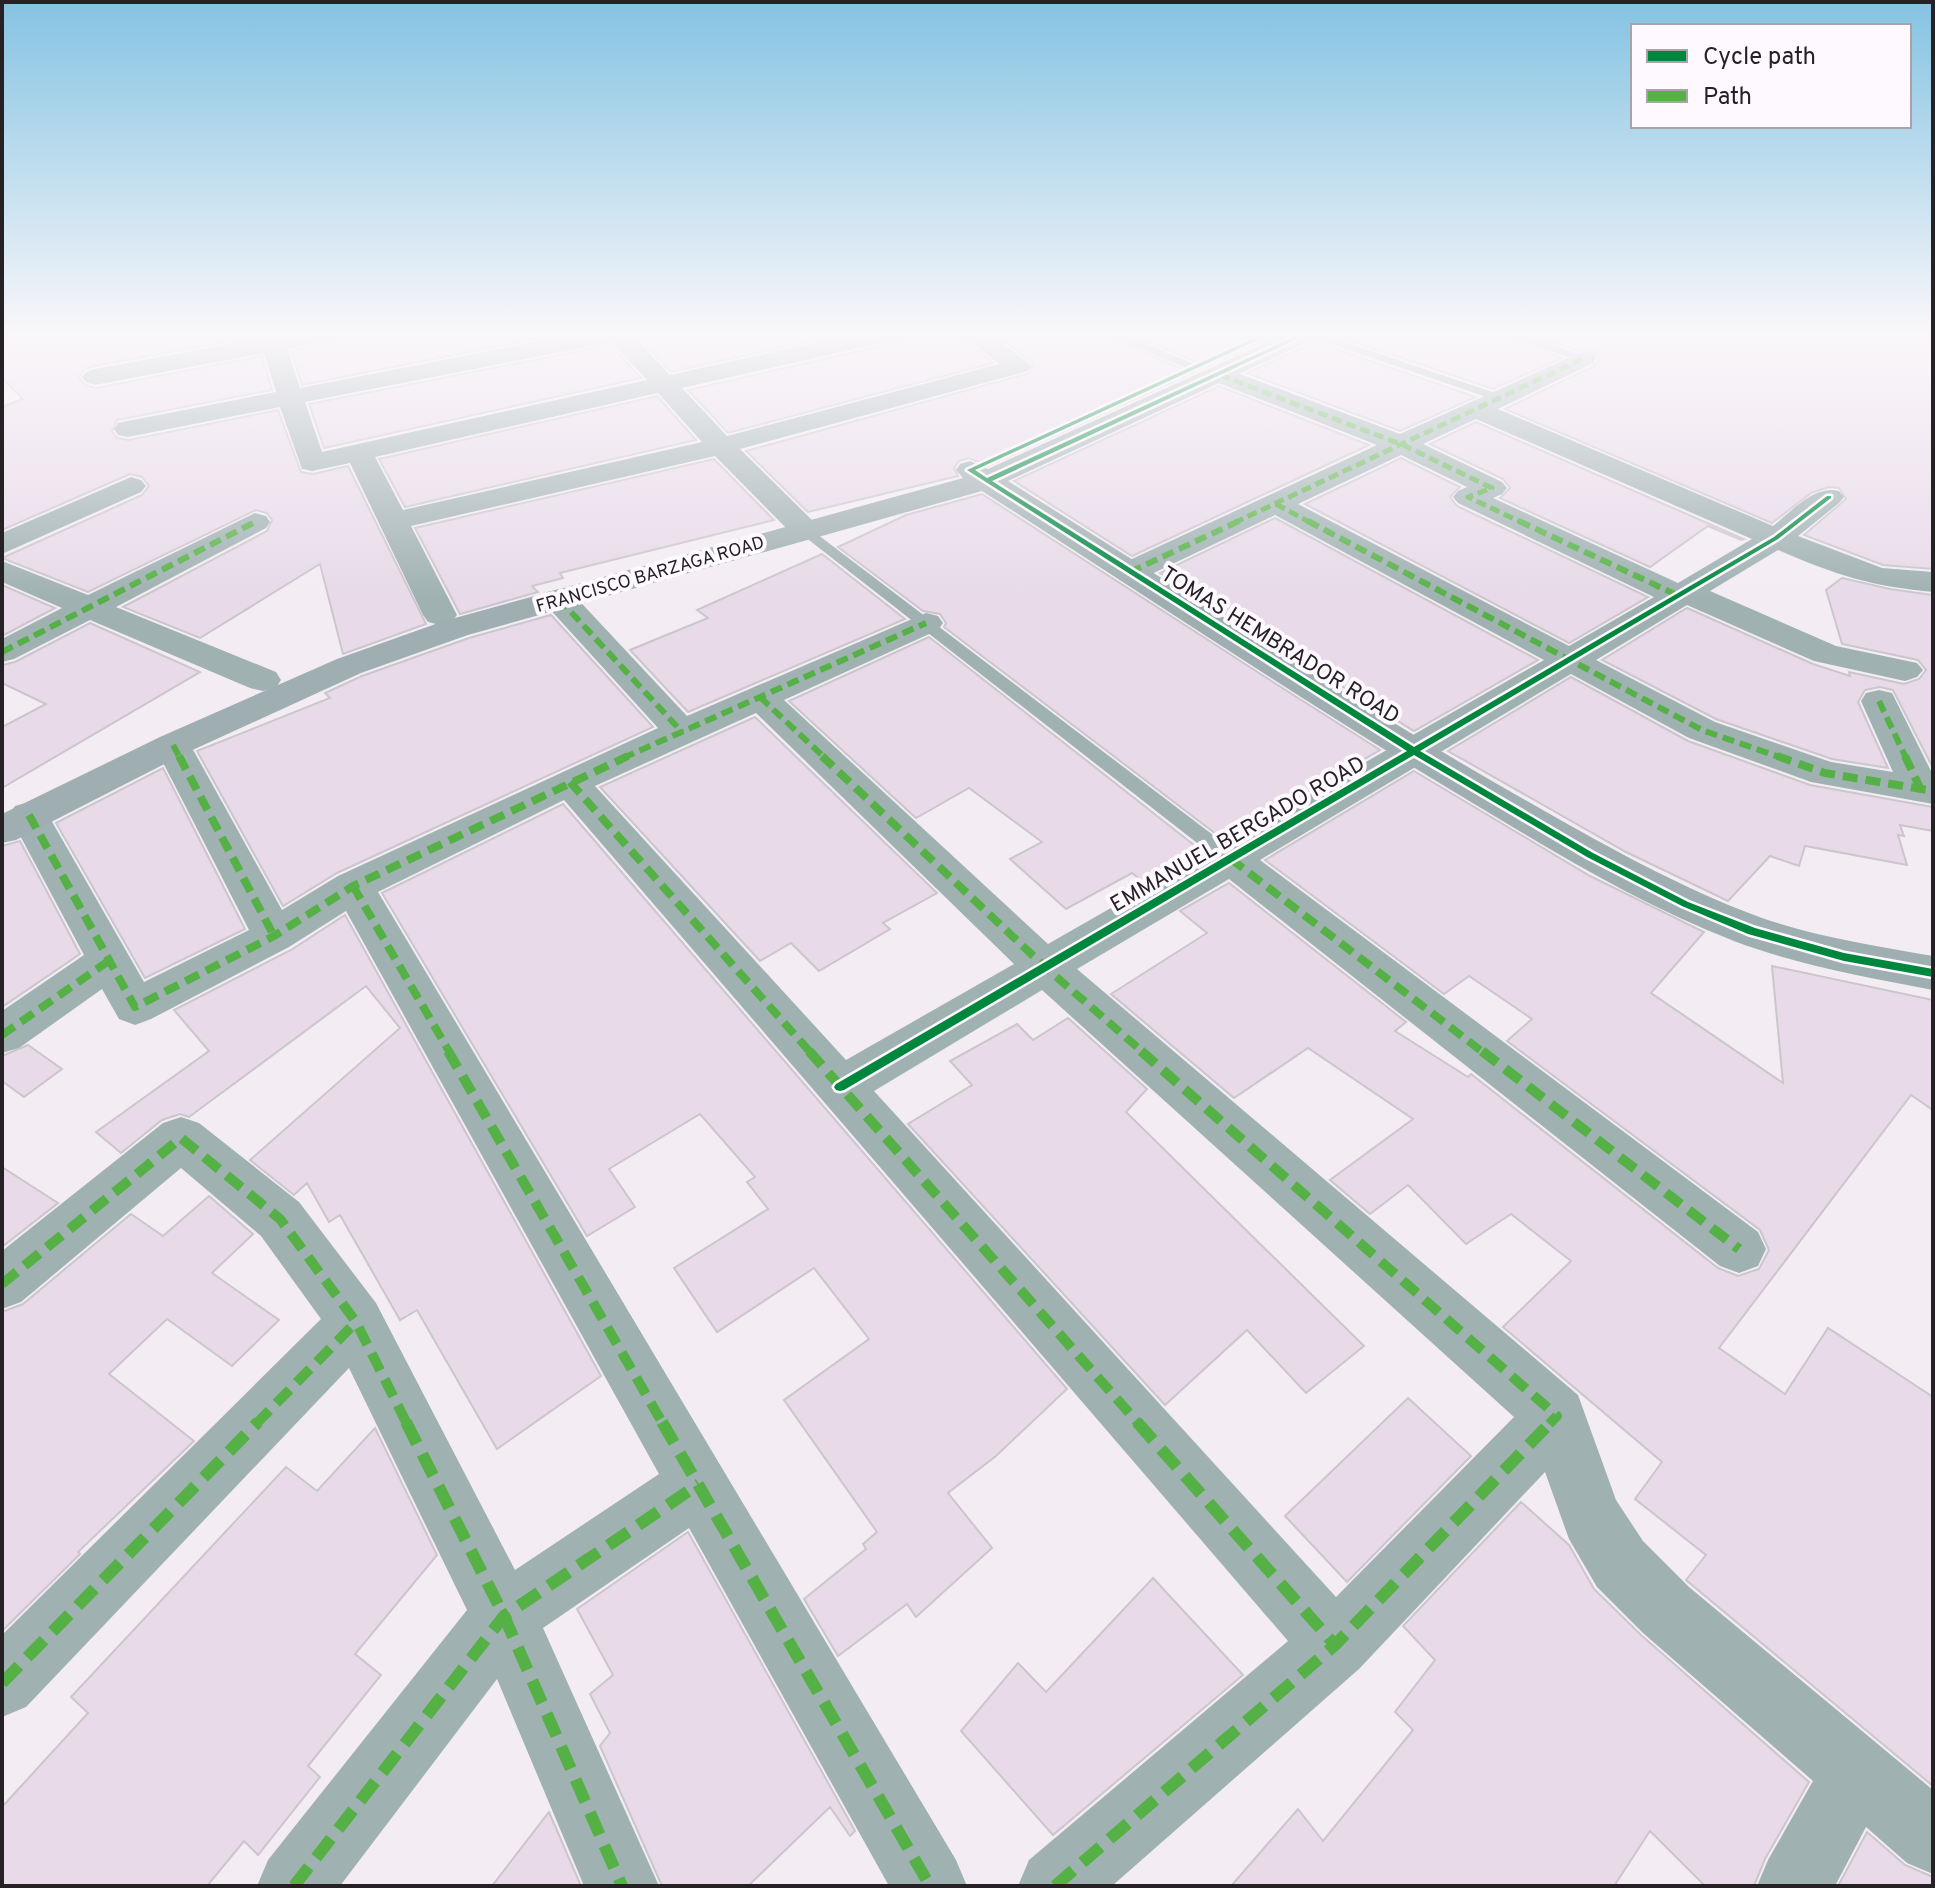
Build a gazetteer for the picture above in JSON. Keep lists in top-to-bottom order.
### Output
{
  "streets": {
    "street": ["FRANCISCO BARZAGA ROAD", "TOMAS HEMBRADOR ROAD", "EMMANUEL BERGADO ROAD"]
  },
  "crossings": [
    ["FRANCISCO BARZAGA ROAD", "TOMAS HEMBRADOR ROAD"],
    ["TOMAS HEMBRADOR ROAD", "EMMANUEL BERGADO ROAD"]
  ],
  "legend": ["Cycle path", "Path"]
}
